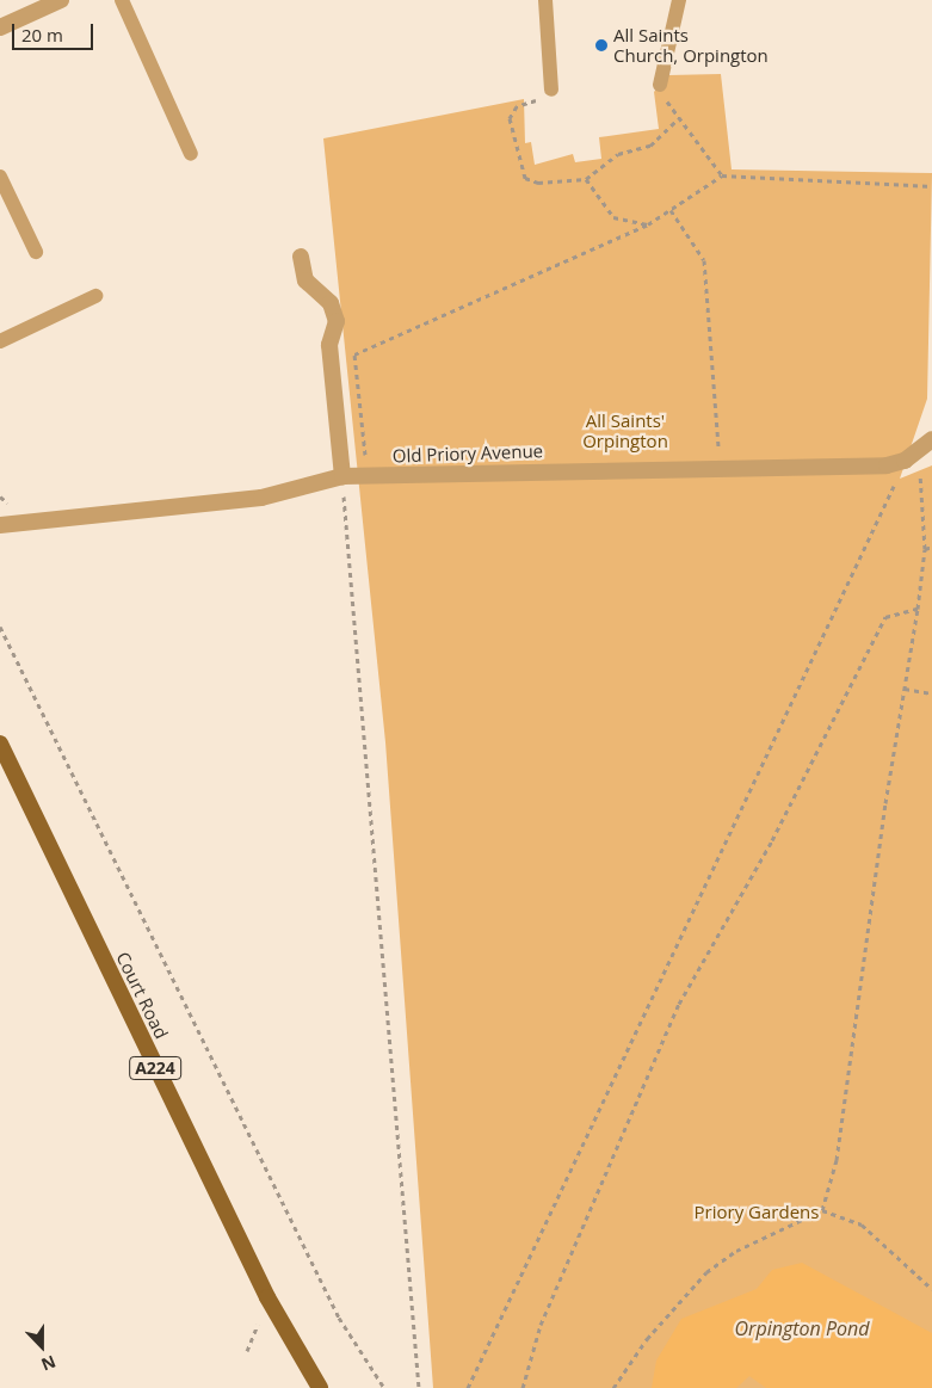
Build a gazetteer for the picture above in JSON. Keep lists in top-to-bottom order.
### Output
{
  "streets": {
    "main road": ["Court Road", "A224"],
    "street": ["Old Priory Avenue"]
  },
  "water": ["Orpington Pond"],
  "parks": ["All Saints' Orpington", "Priory Gardens"],
  "places": ["All Saints Church, Orpington"],
  "scale_bar": "20 m",
  "north": "bottom"
}
